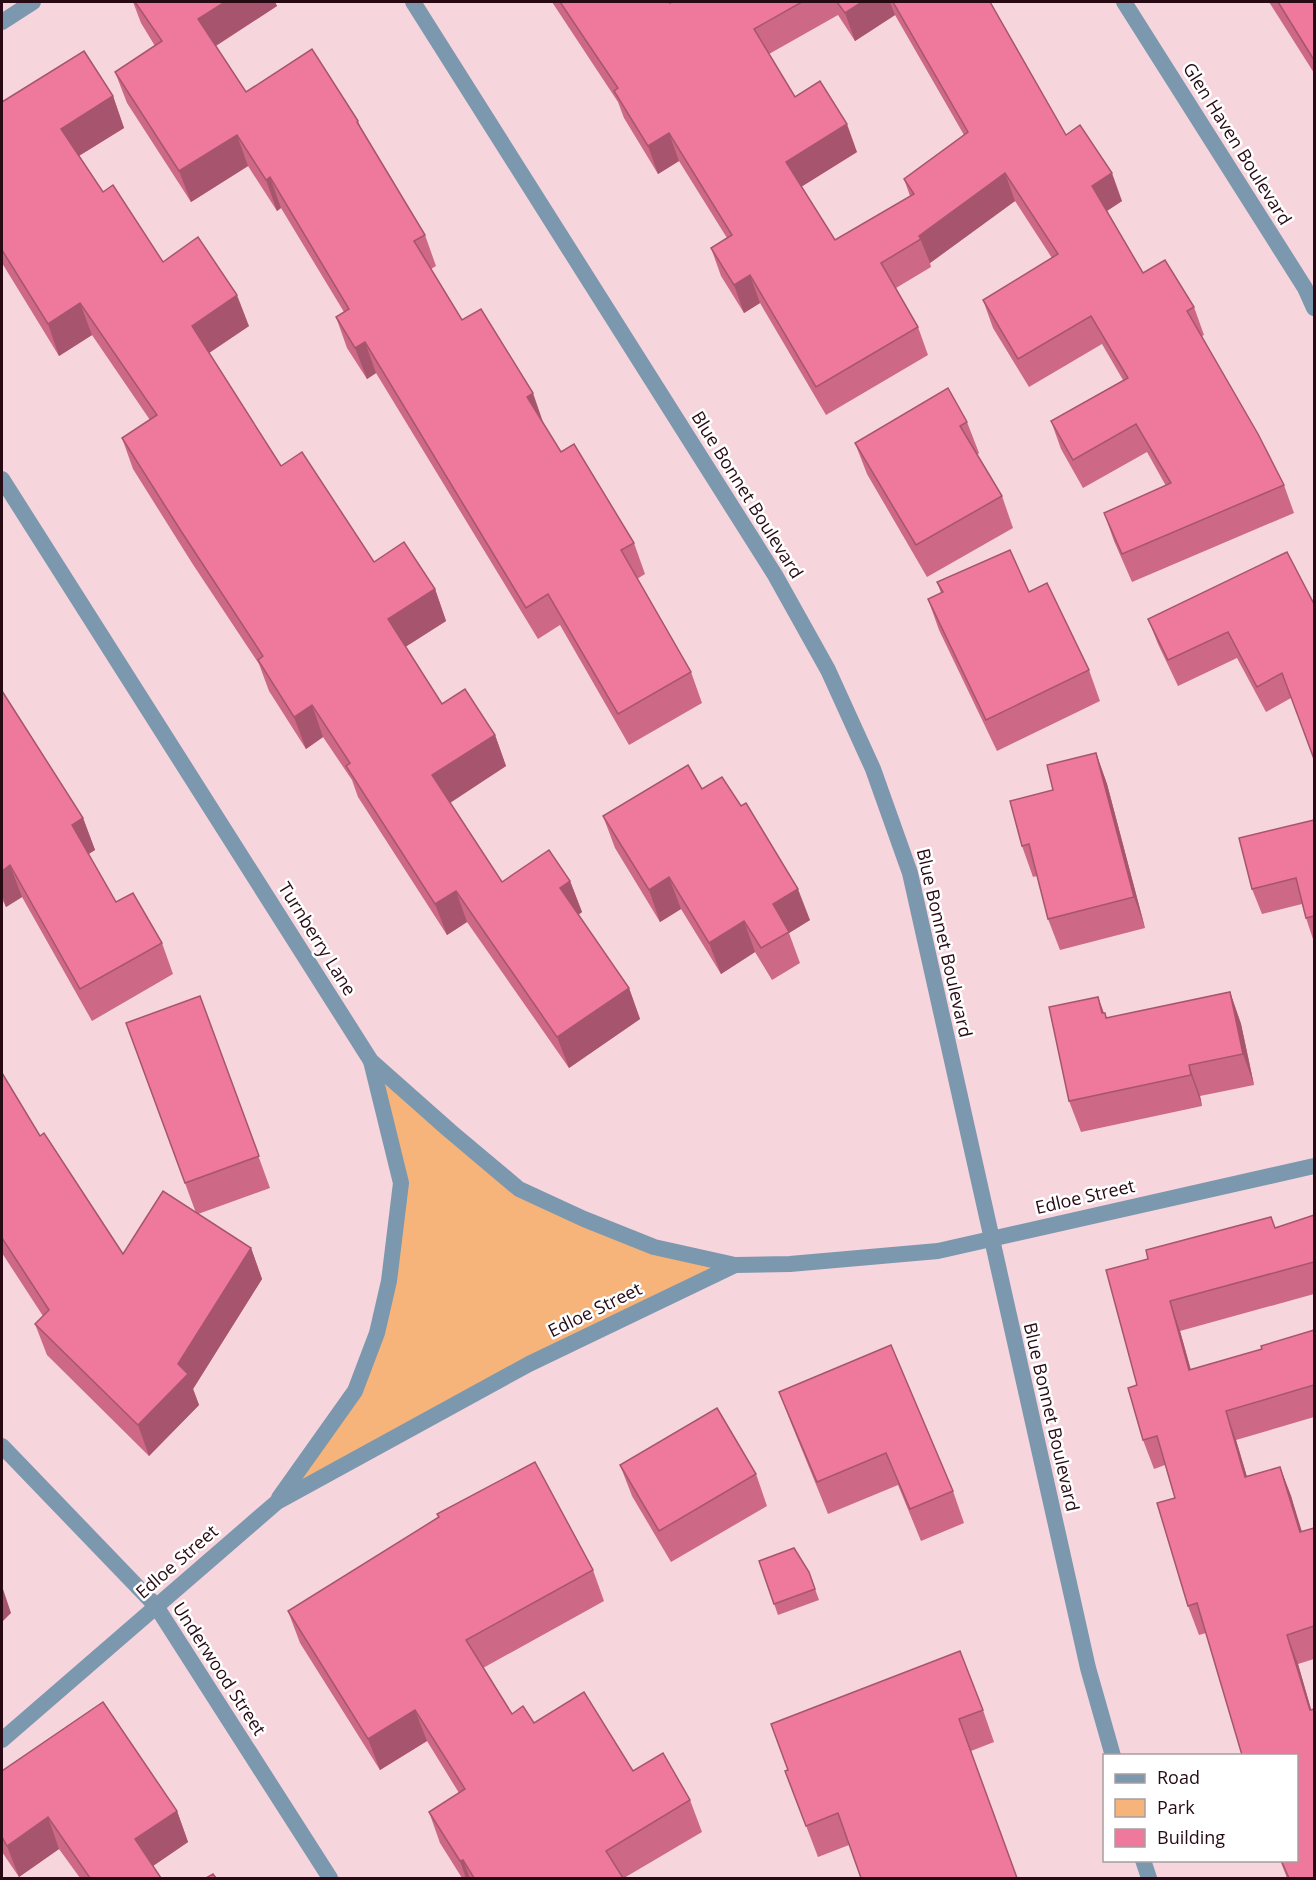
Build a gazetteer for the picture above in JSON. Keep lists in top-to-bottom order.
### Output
{
  "streets": {
    "street": [
      "Glen Haven Boulevard",
      "Blue Bonnet Boulevard",
      "Turnberry Lane",
      "Edloe Street",
      "Underwood Street"
    ]
  },
  "crossings": [
    ["Blue Bonnet Boulevard", "Edloe Street"],
    ["Turnberry Lane", "Edloe Street"],
    ["Edloe Street", "Underwood Street"]
  ],
  "legend": ["Road", "Park", "Building"]
}
